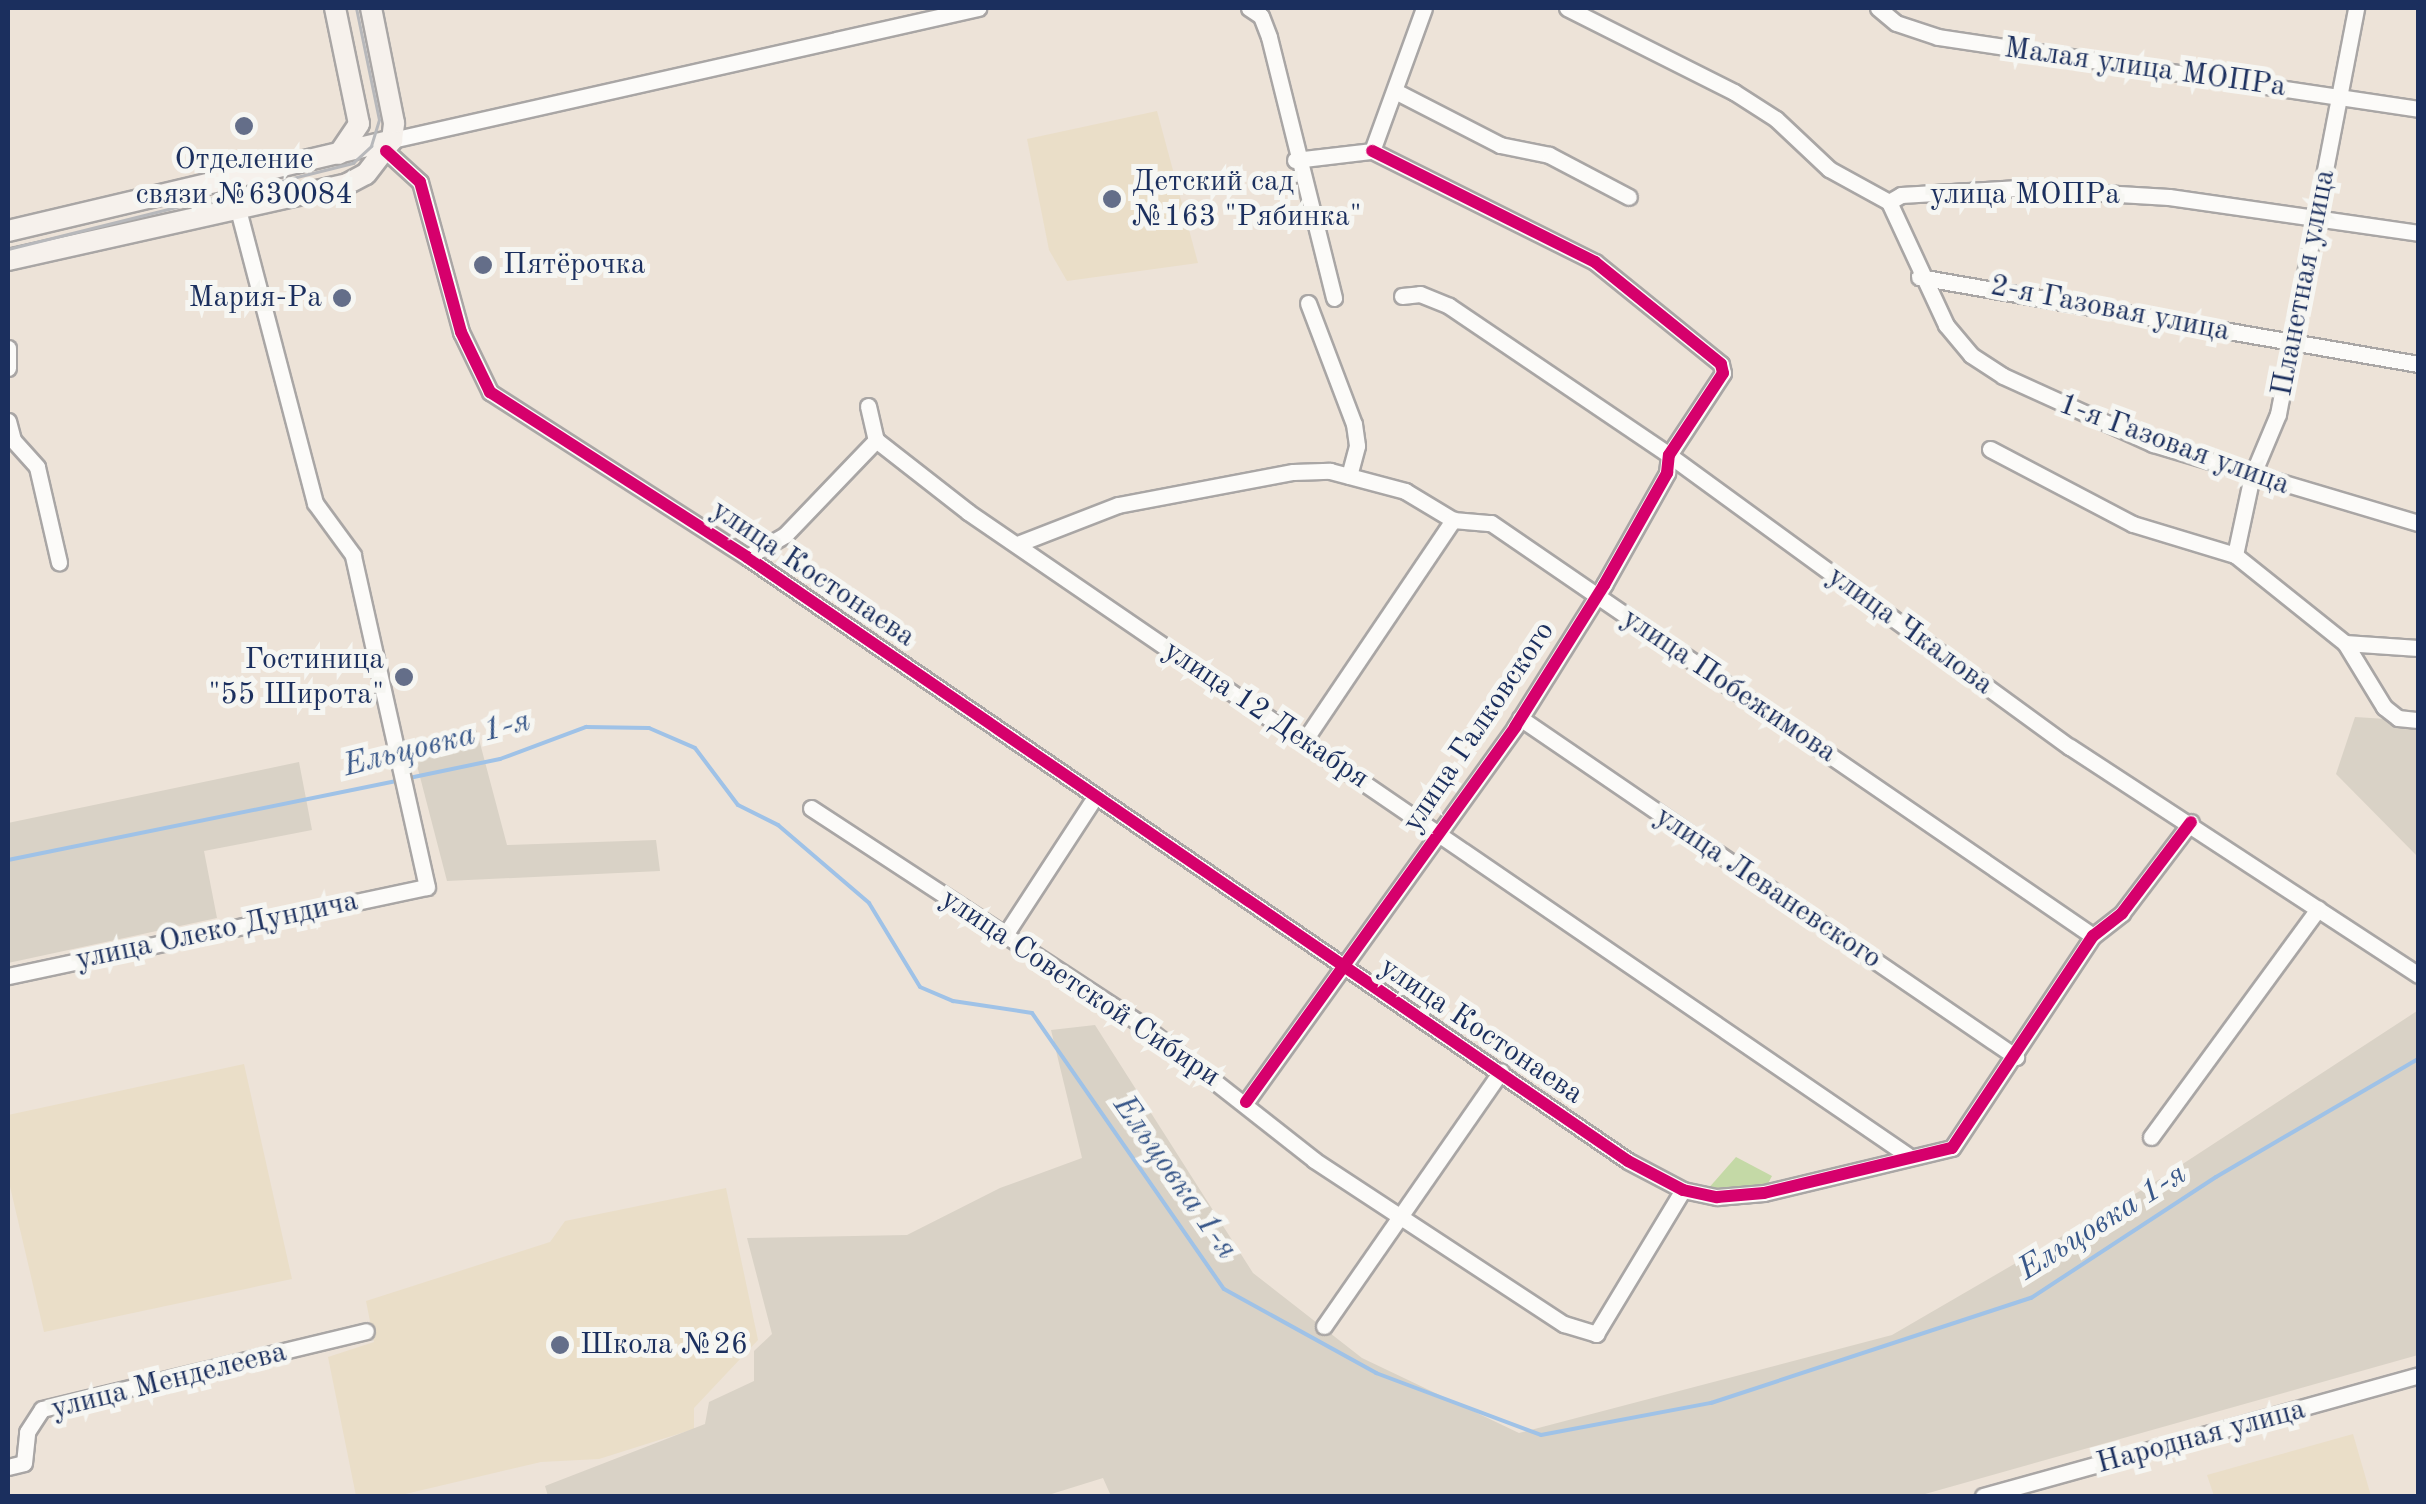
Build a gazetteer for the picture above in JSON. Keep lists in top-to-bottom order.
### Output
{
  "streets": {
    "street": [
      "Малая улица МОПРа",
      "улица МОПРа",
      "Планетная улица",
      "2-я Газовая улица",
      "1-я Газовая улица",
      "улица Костонаева",
      "улица Чкалова",
      "улица Побежимова",
      "улица 12 Декабря",
      "улица Галковского",
      "улица Леваневского",
      "улица Олеко Дундича",
      "улица Советской Сибири",
      "улица Менделеева",
      "Народная улица"
    ]
  },
  "crossings": [
    ["Малая улица МОПРа", "Планетная улица"],
    ["улица МОПРа", "Планетная улица"],
    ["улица МОПРа", "1-я Газовая улица"],
    ["Планетная улица", "2-я Газовая улица"],
    ["Планетная улица", "1-я Газовая улица"],
    ["2-я Газовая улица", "1-я Газовая улица"],
    ["улица Костонаева", "улица Чкалова"],
    ["улица Костонаева", "улица Побежимова"],
    ["улица Костонаева", "улица 12 Декабря"],
    ["улица Костонаева", "улица Галковского"],
    ["улица Костонаева", "улица Леваневского"],
    ["улица Костонаева", "улица Советской Сибири"],
    ["улица Чкалова", "улица Галковского"],
    ["улица Побежимова", "улица 12 Декабря"],
    ["улица Побежимова", "улица Галковского"],
    ["улица 12 Декабря", "улица Галковского"],
    ["улица Галковского", "улица Леваневского"],
    ["улица Галковского", "улица Советской Сибири"]
  ],
  "water": ["Ельцовка 1-я"],
  "places": [
    "Отделение связи №630084",
    "Детский сад №163 \"Рябинка\"",
    "Пятёрочка",
    "Мария-Ра",
    "Гостиница \"55 Широта\"",
    "Школа №26"
  ]
}
